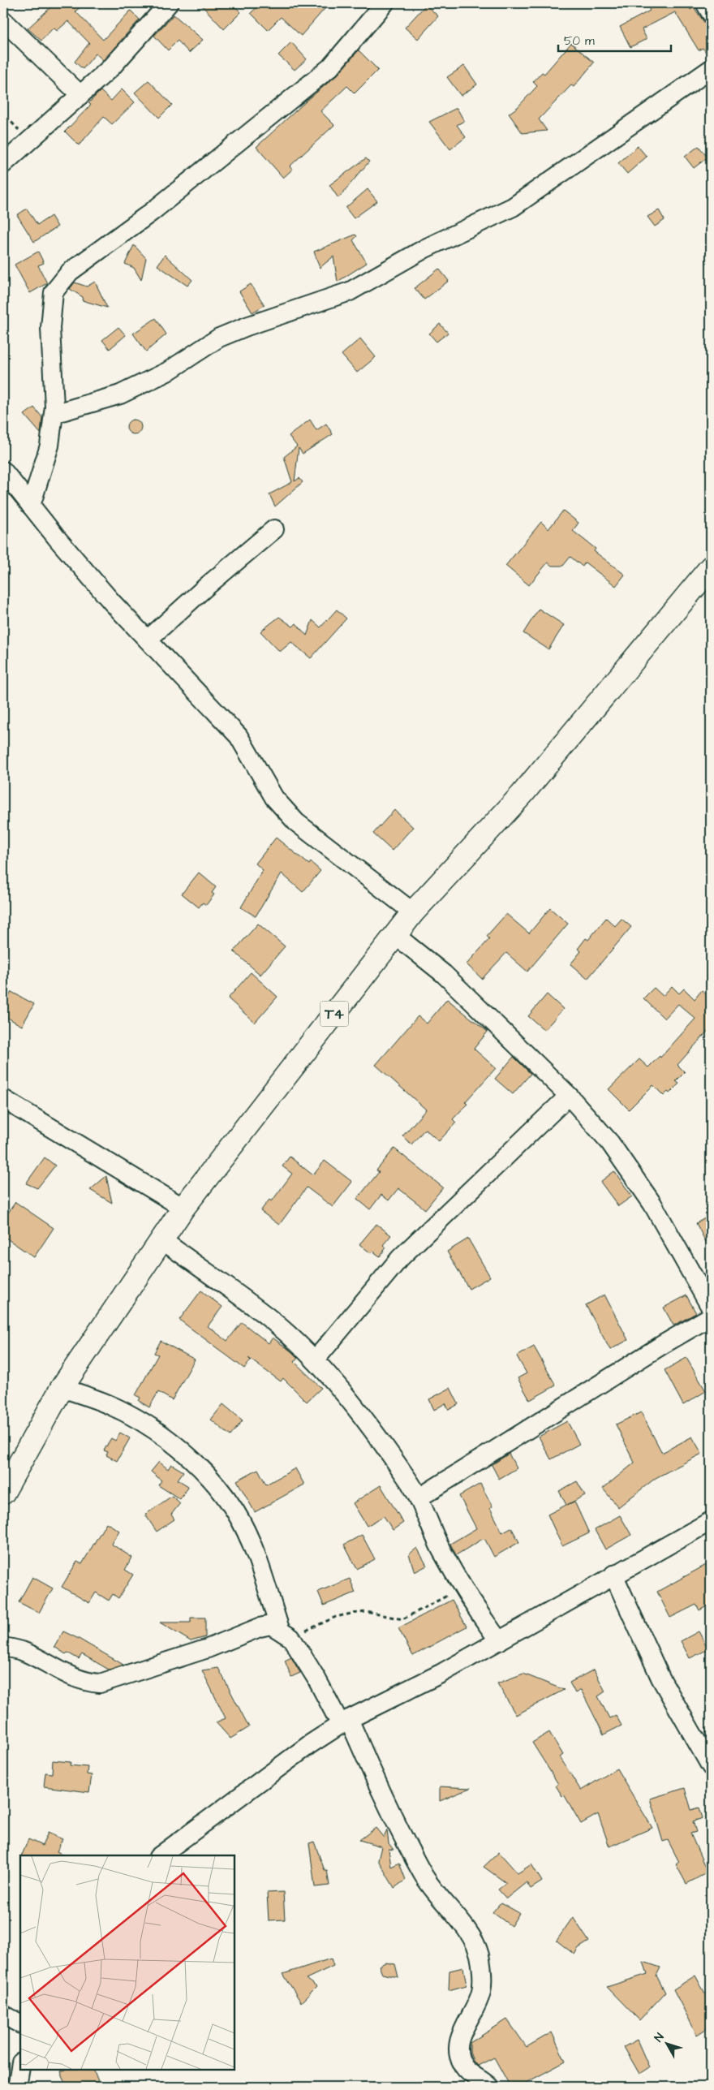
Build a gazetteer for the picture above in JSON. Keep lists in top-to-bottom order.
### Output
{
  "streets": {
    "highway": ["T4"]
  },
  "scale_bar": "50 m",
  "north": "top left"
}
